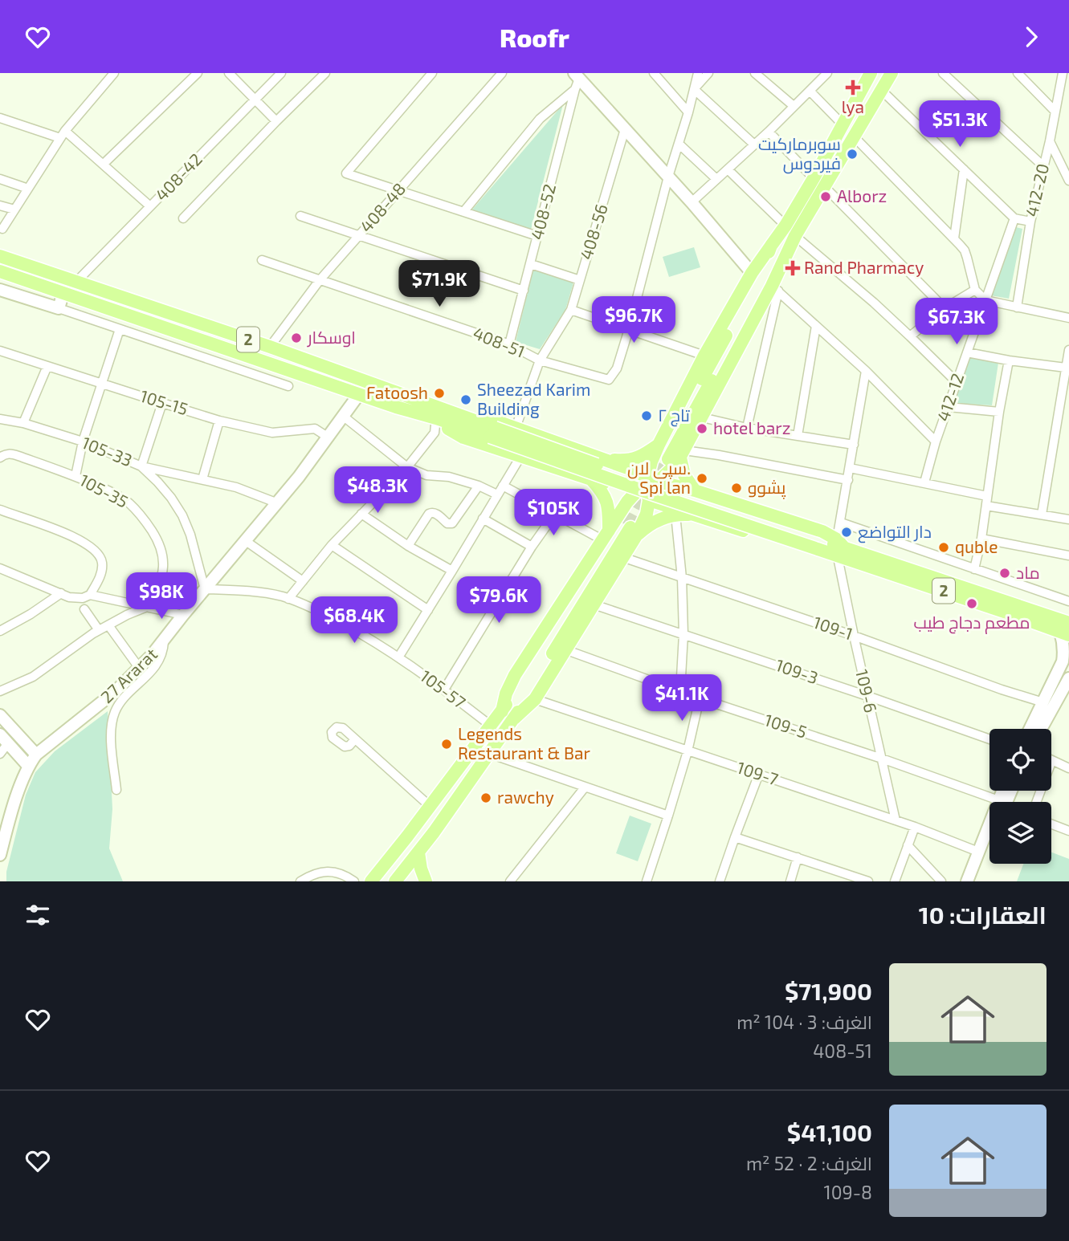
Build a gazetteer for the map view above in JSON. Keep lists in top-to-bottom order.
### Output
{
  "streets": {
    "main road": ["2"],
    "street": [
      "408-42",
      "412-20",
      "408-48",
      "408-52",
      "408-56",
      "408-51",
      "412-12",
      "105-15",
      "105-33",
      "105-35",
      "109-1",
      "109-3",
      "27 Ararat",
      "105-57",
      "109-6",
      "109-5",
      "109-7"
    ]
  },
  "crossings": [
    ["408-42", "2"],
    ["408-48", "2"],
    ["408-48", "408-51"],
    ["408-52", "408-51"],
    ["408-56", "408-51"],
    ["2", "27 Ararat"],
    ["105-15", "27 Ararat"],
    ["105-33", "27 Ararat"],
    ["105-33", "105-57"],
    ["109-1", "109-6"],
    ["109-3", "109-6"],
    ["27 Ararat", "105-57"],
    ["109-6", "109-5"],
    ["109-6", "109-7"]
  ],
  "places": {
    "health": ["lya", "Rand Pharmacy"],
    "other": [
      "سوبرمارکیت فیردوس",
      "Alborz",
      "اوسكار",
      "Fatoosh",
      "Sheezad Karim Building",
      "تاج ٢",
      "hotel barz",
      "سپی لان. Spi lan",
      "پشوو",
      "دار التواضع",
      "quble",
      "ماد",
      "مطعم دجاج طيب",
      "Legends Restaurant & Bar",
      "rawchy"
    ]
  },
  "page": {
    "header": "Roofr",
    "price": [
      "$51.3K",
      "$71.9K",
      "$96.7K",
      "$67.3K",
      "$48.3K",
      "$105K",
      "$98K",
      "$79.6K",
      "$68.4K",
      "$41.1K"
    ],
    "heading": "العقارات: 10",
    "list": [
      {
        "name": "$71,900",
        "note": "الغرف: 3 · 104 m² · 408-51"
      },
      {
        "name": "$41,100",
        "note": "الغرف: 2 · 52 m² · 109-8"
      }
    ]
  }
}
